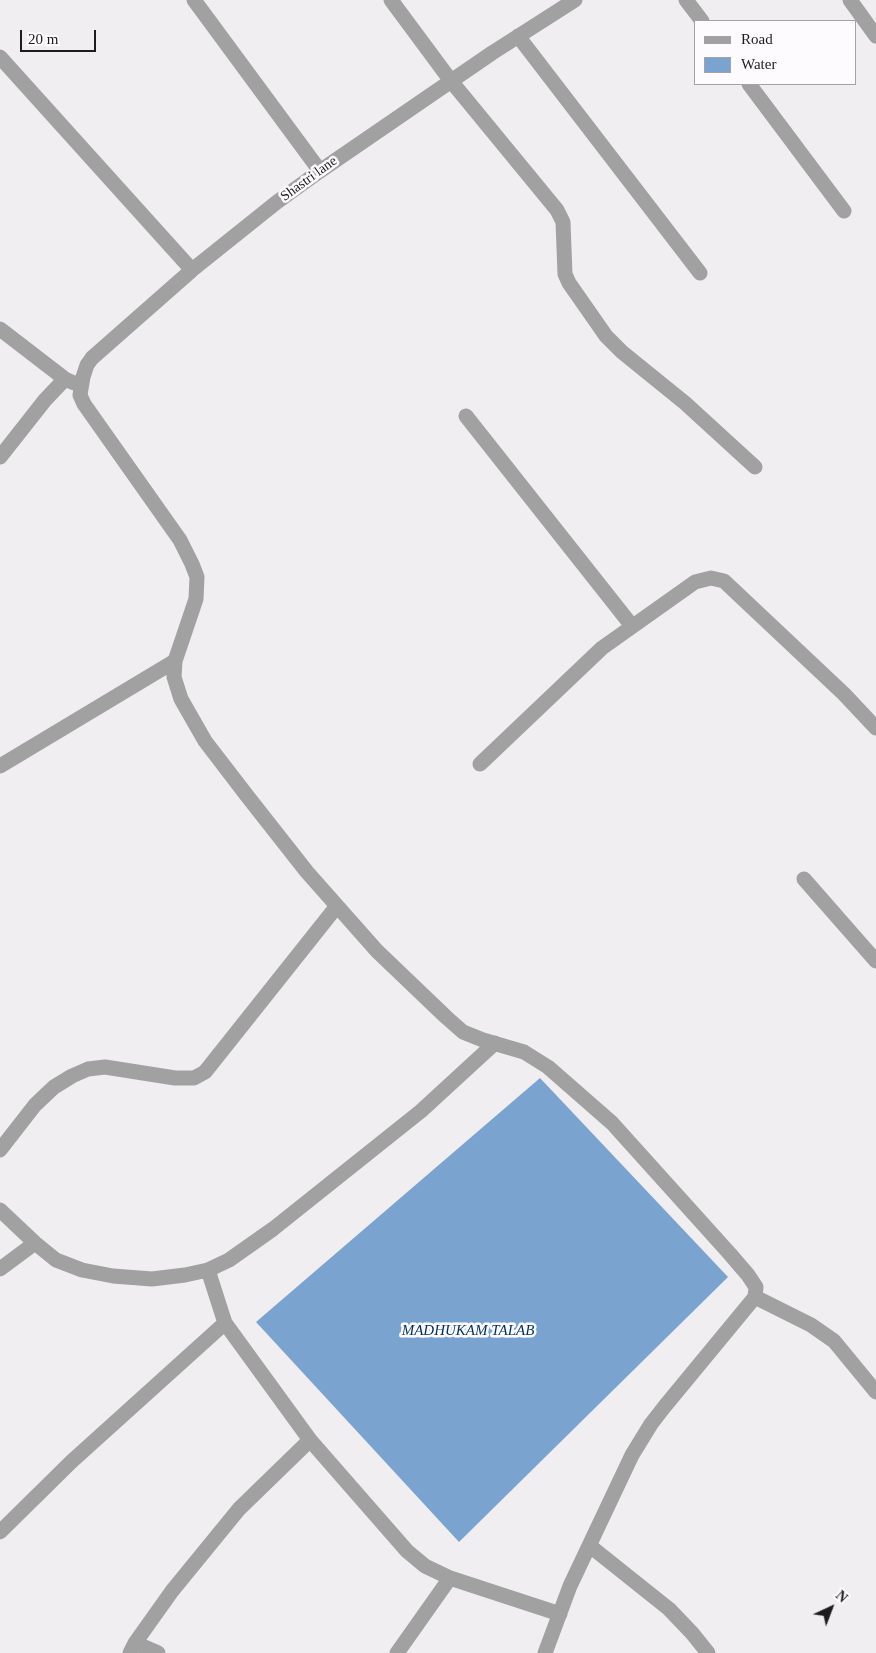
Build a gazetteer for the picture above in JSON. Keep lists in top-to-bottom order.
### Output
{
  "streets": {
    "street": ["Shastri lane"]
  },
  "water": ["MADHUKAM TALAB"],
  "legend": ["Road", "Water"],
  "scale_bar": "20 m",
  "north": "top right"
}
